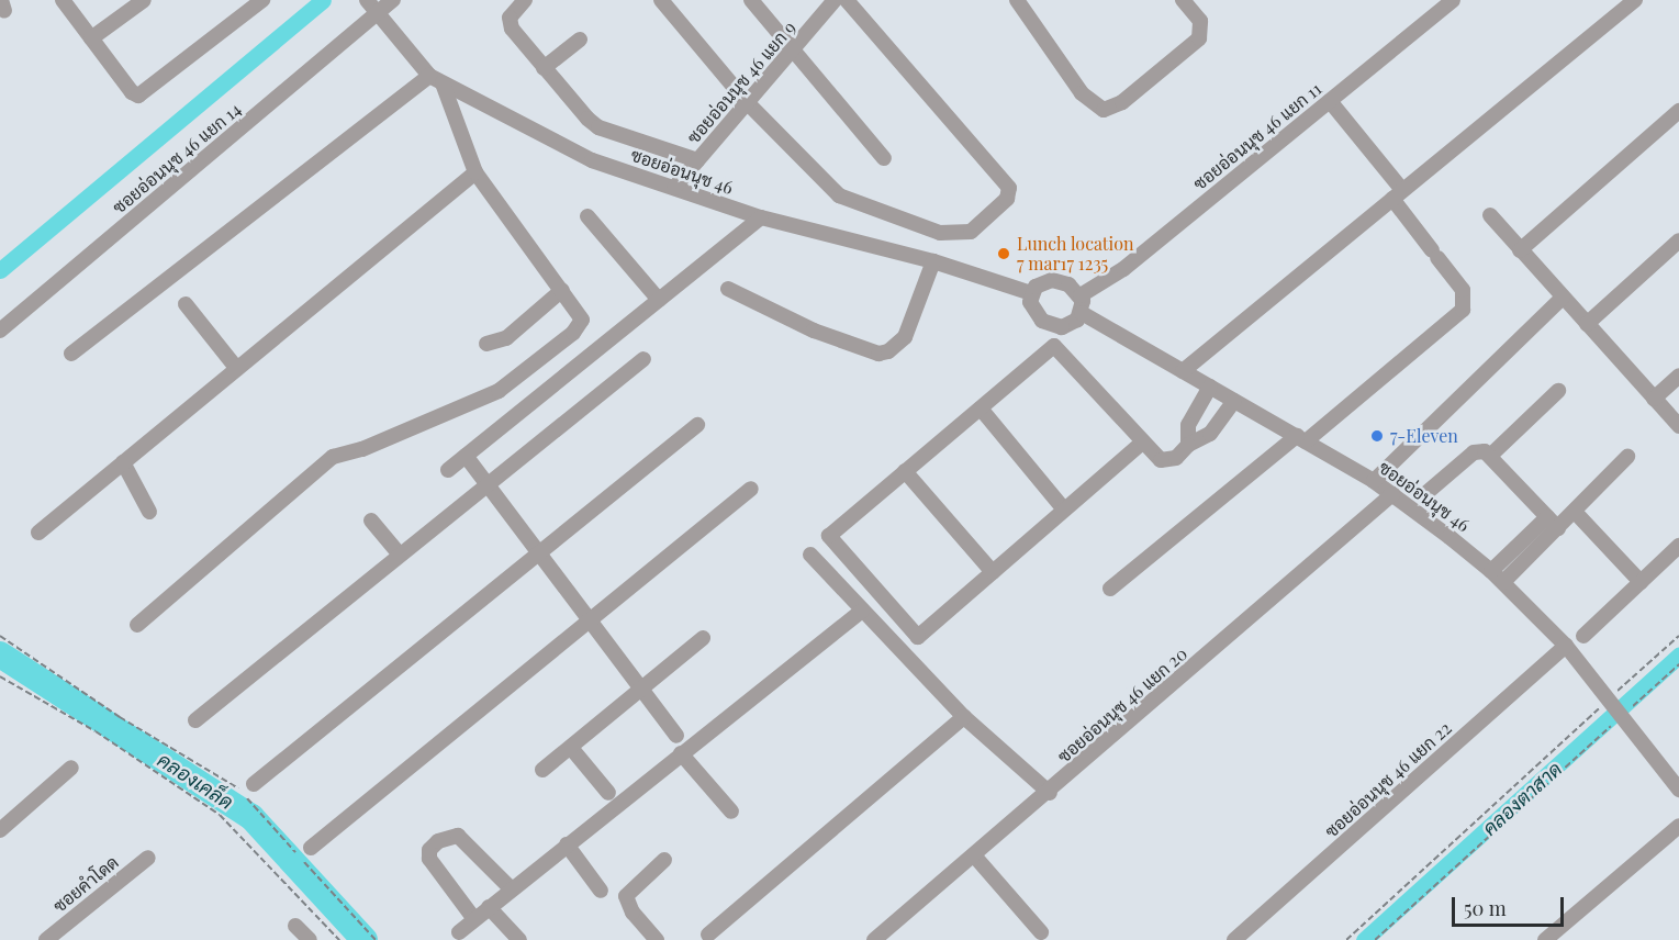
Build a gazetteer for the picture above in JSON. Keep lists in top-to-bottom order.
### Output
{
  "streets": {
    "street": [
      "ซอยอ่อนนุช 46 แยก 9",
      "ซอยอ่อนนุช 46 แยก 11",
      "ซอยอ่อนนุช 46 แยก 14",
      "ซอยอ่อนนุช 46",
      "ซอยอ่อนนุช 46 แยก 20",
      "ซอยอ่อนนุช 46 แยก 22",
      "ซอยคำโดด"
    ]
  },
  "crossings": [
    ["ซอยอ่อนนุช 46 แยก 9", "ซอยอ่อนนุช 46"],
    ["ซอยอ่อนนุช 46 แยก 11", "ซอยอ่อนนุช 46"],
    ["ซอยอ่อนนุช 46 แยก 14", "ซอยอ่อนนุช 46"],
    ["ซอยอ่อนนุช 46", "ซอยอ่อนนุช 46 แยก 20"],
    ["ซอยอ่อนนุช 46", "ซอยอ่อนนุช 46 แยก 22"]
  ],
  "water": ["คลองเคล็ด", "คลองตาสาด"],
  "places": ["Lunch location 7 mar17 1235", "7-Eleven"],
  "scale_bar": "50 m"
}
